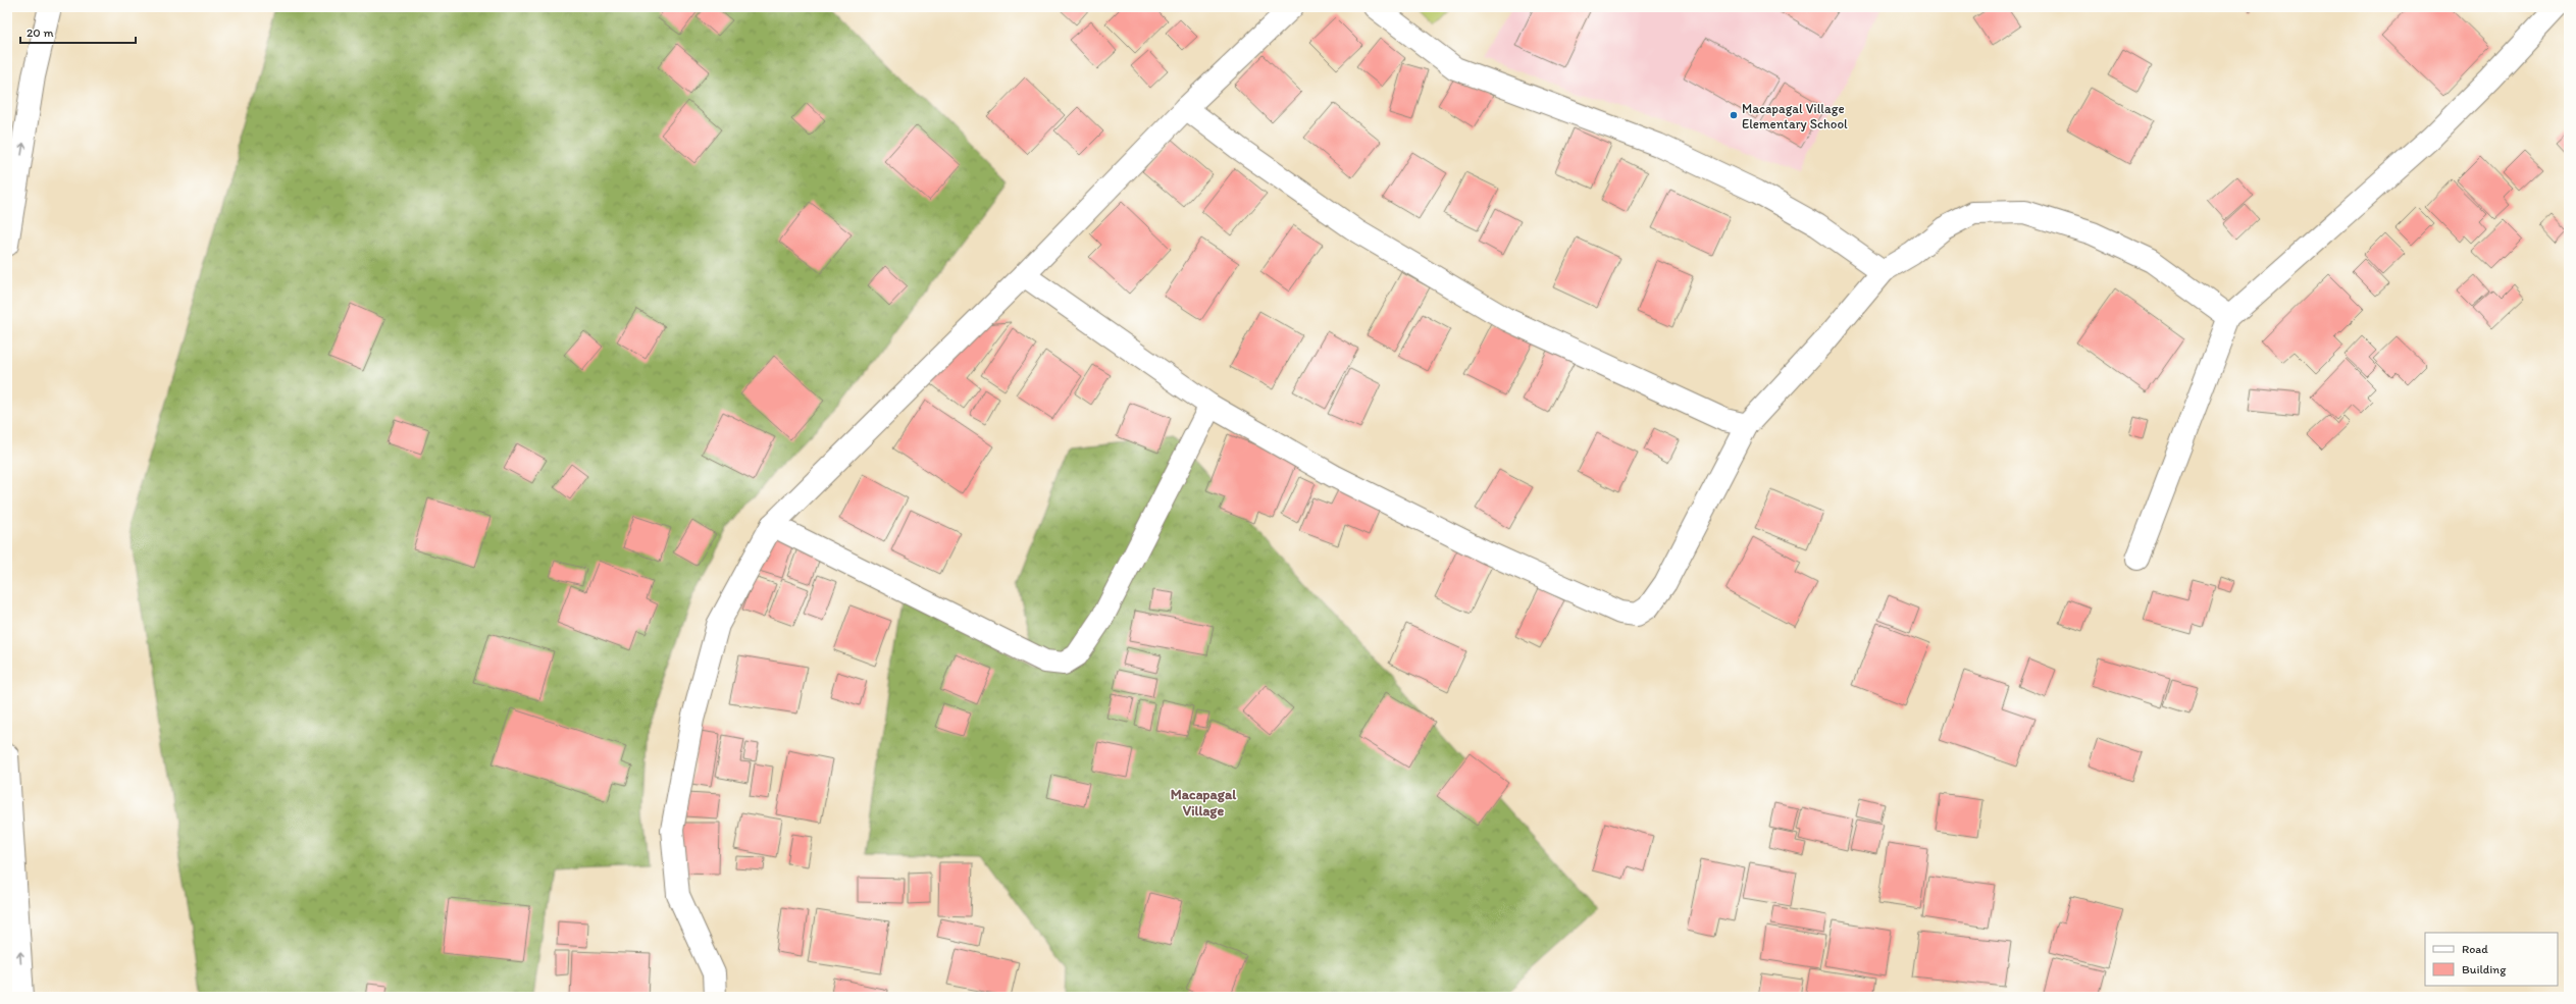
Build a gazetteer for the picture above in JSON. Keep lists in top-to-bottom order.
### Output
{
  "districts": ["Macapagal Village"],
  "places": ["Macapagal Village Elementary School"],
  "legend": ["Road", "Building"],
  "scale_bar": "20 m"
}
